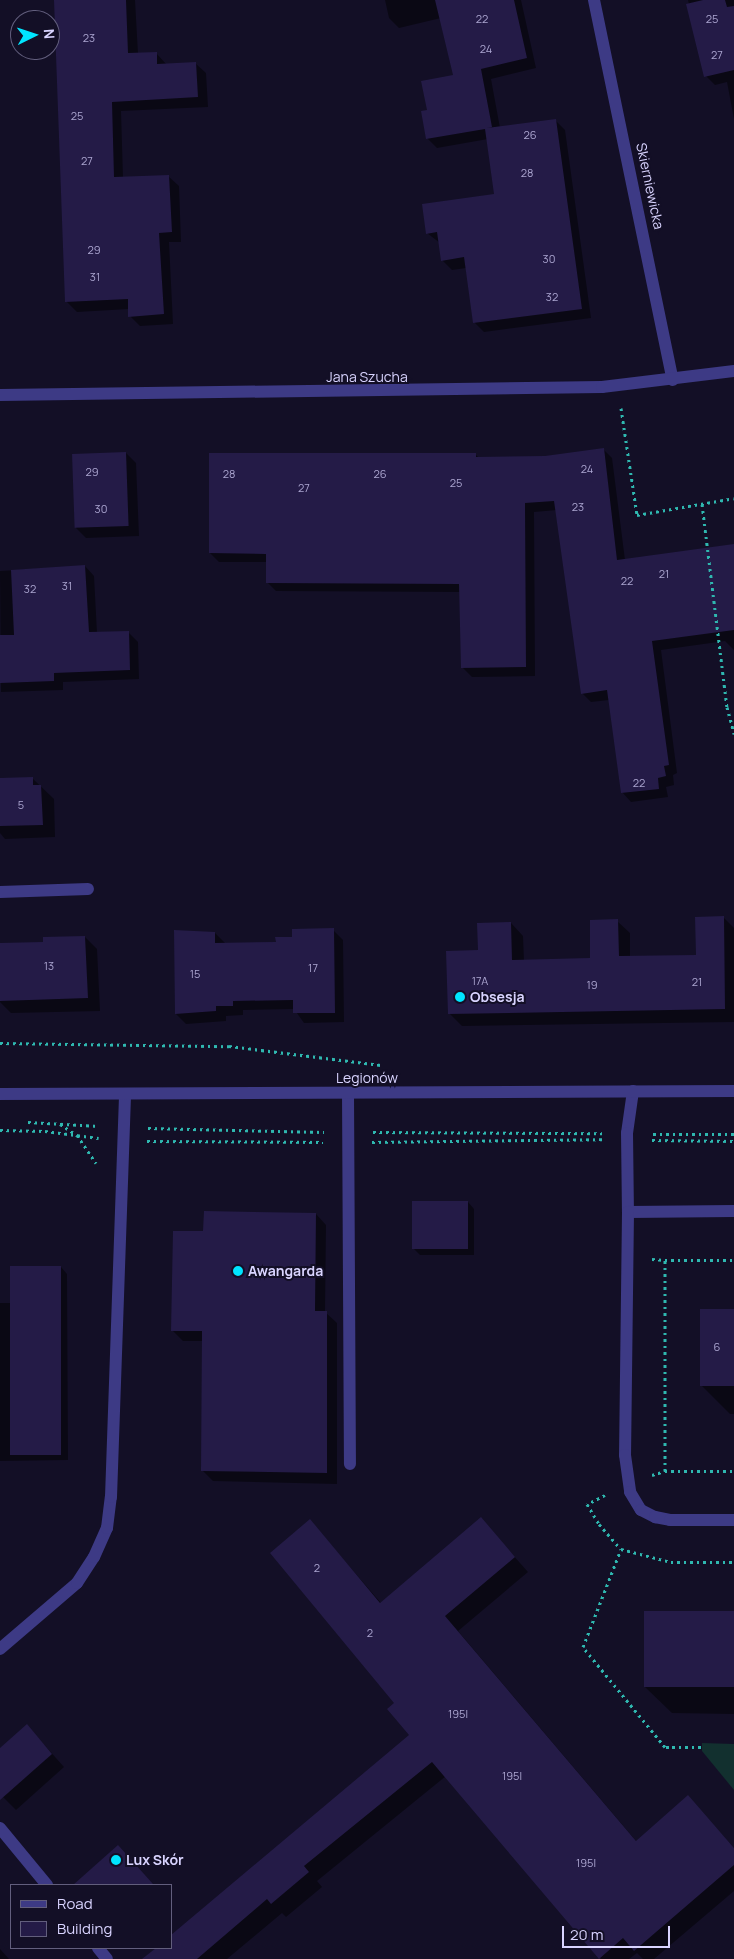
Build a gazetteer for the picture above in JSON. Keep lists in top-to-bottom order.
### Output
{
  "streets": {
    "street": ["Skierniewicka", "Jana Szucha", "Legionów"]
  },
  "crossings": [
    ["Skierniewicka", "Jana Szucha"]
  ],
  "places": ["Obsesja", "Awangarda", "Lux Skór"],
  "house_numbers": [
    "22",
    "25",
    "23",
    "24",
    "27",
    "25",
    "26",
    "27",
    "28",
    "29",
    "30",
    "31",
    "32",
    "24",
    "29",
    "28",
    "26",
    "25",
    "27",
    "23",
    "30",
    "21",
    "22",
    "31",
    "32",
    "22",
    "5",
    "13",
    "17",
    "15",
    "17A",
    "21",
    "19",
    "6",
    "2",
    "2",
    "195I",
    "195I",
    "195I"
  ],
  "legend": ["Road", "Building"],
  "scale_bar": "20 m",
  "north": "right"
}
